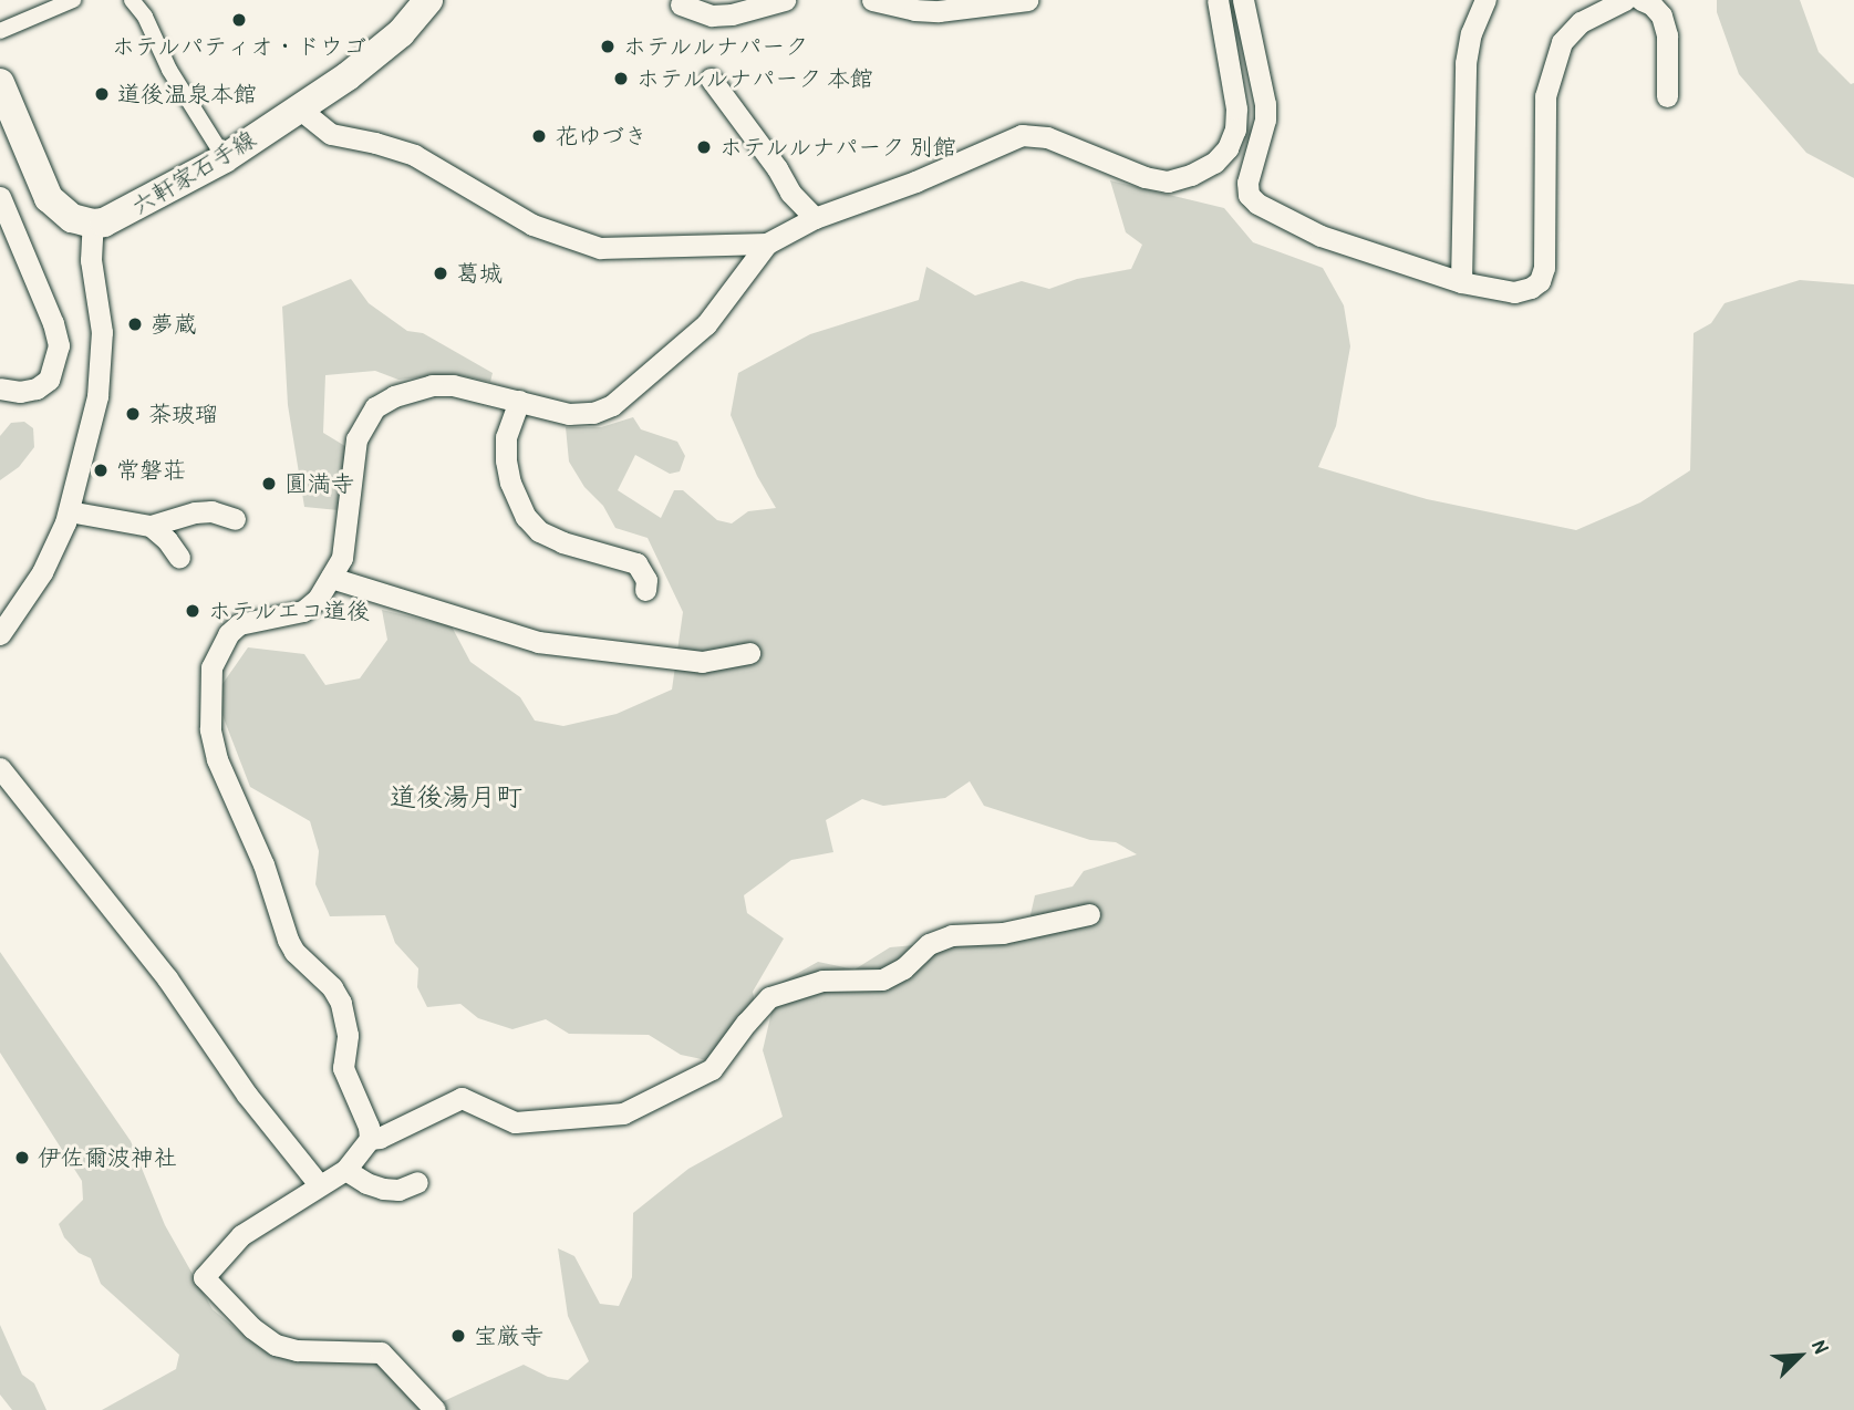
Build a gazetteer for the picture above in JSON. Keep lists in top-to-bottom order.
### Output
{
  "streets": {
    "main road": ["六軒家石手線"]
  },
  "districts": ["道後湯月町"],
  "places": [
    "ホテルパティオ・ドウゴ",
    "ホテルルナパーク",
    "ホテルルナパーク 本館",
    "道後温泉本館",
    "花ゆづき",
    "ホテルルナパーク 別館",
    "葛城",
    "夢蔵",
    "茶玻瑠",
    "常磐荘",
    "圓満寺",
    "ホテルエコ道後",
    "伊佐爾波神社",
    "宝厳寺"
  ],
  "north": "top right"
}
